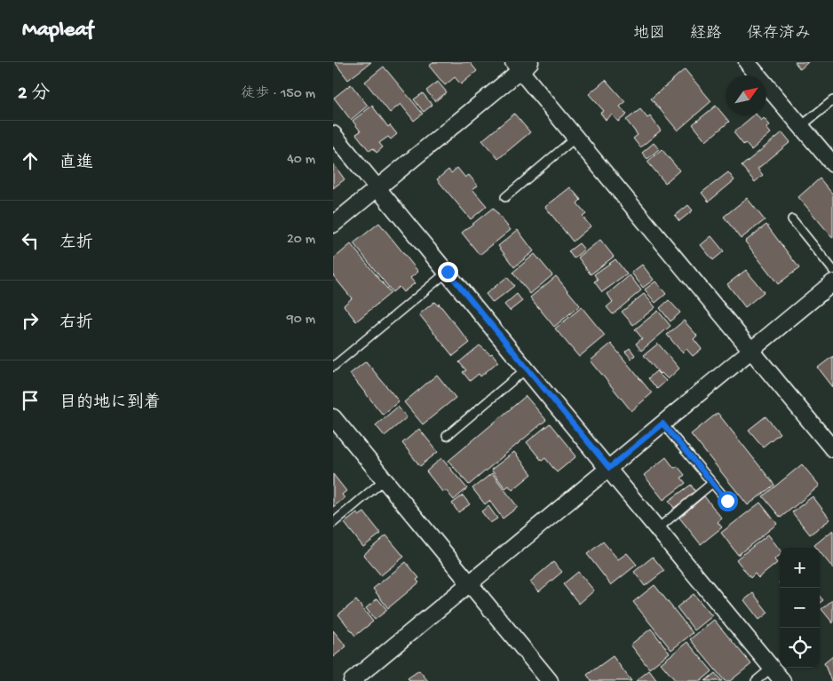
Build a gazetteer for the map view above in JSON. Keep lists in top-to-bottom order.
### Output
{
  "north": "top right",
  "page": {
    "header": "Mapleaf",
    "nav": ["地図", "経路", "保存済み"],
    "heading": ["2 分", "徒歩 · 150 m"],
    "list": [
      ["直進", "40 m"],
      ["左折", "20 m"],
      ["右折", "90 m"],
      "目的地に到着"
    ],
    "map_buttons": ["+", "−"]
  }
}
